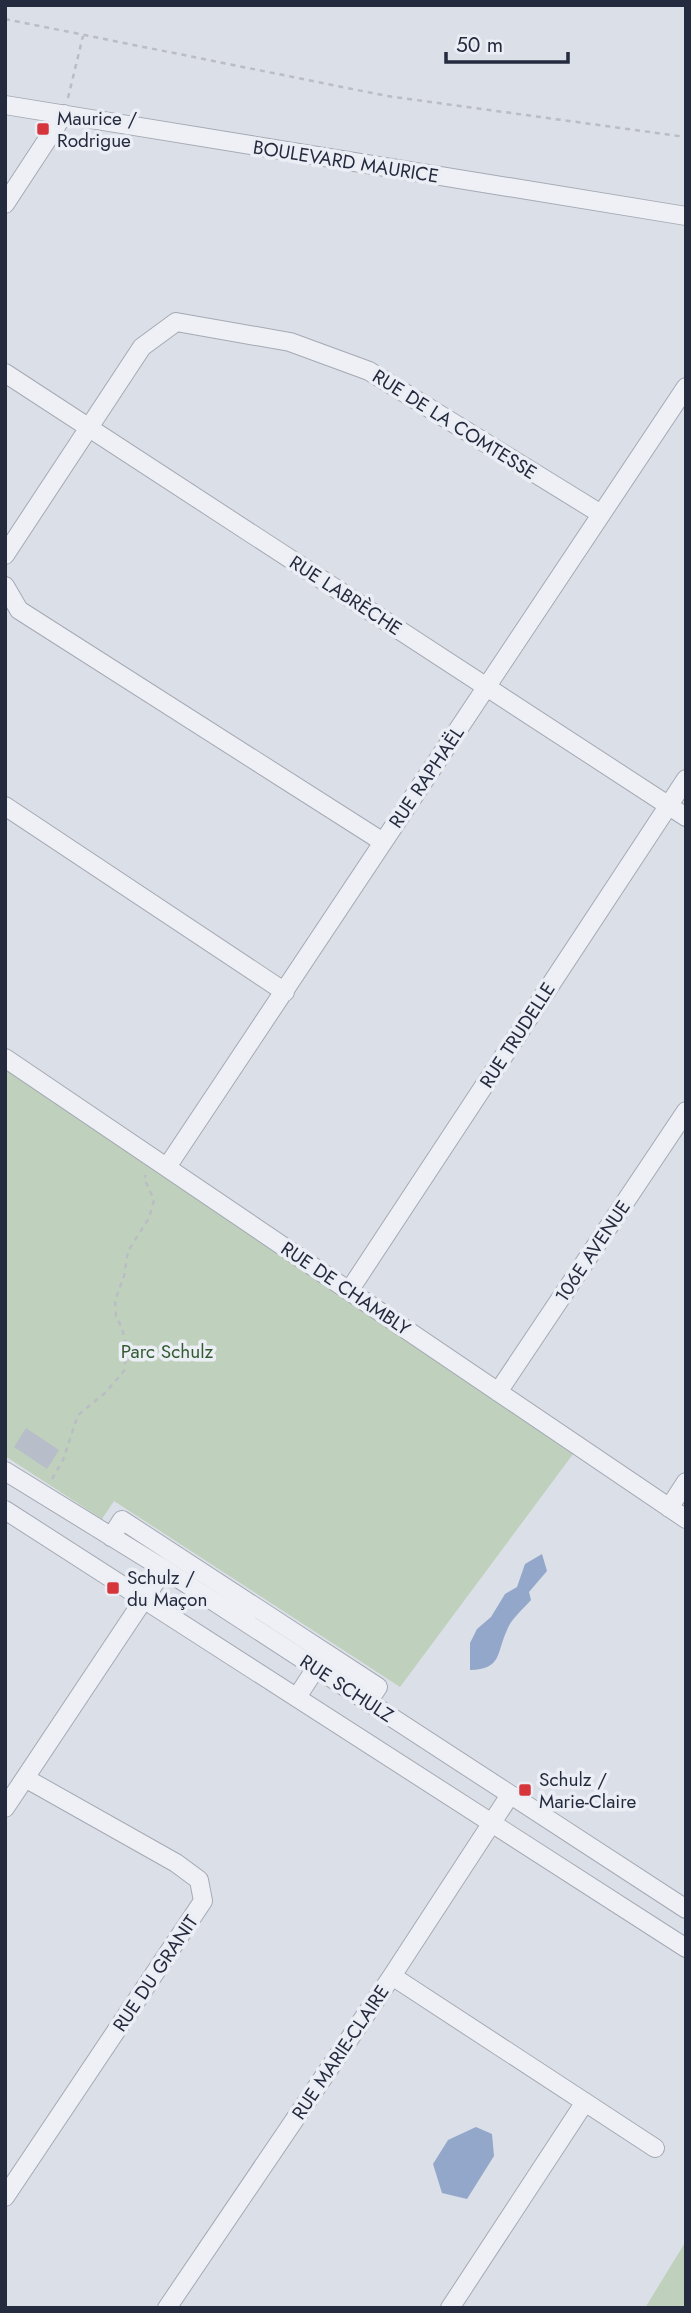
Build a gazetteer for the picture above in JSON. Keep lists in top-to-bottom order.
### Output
{
  "streets": {
    "street": [
      "BOULEVARD MAURICE",
      "RUE DE LA COMTESSE",
      "RUE LABRÈCHE",
      "RUE RAPHAËL",
      "RUE TRUDELLE",
      "106E AVENUE",
      "RUE DE CHAMBLY",
      "RUE SCHULZ",
      "RUE DU GRANIT",
      "RUE MARIE-CLAIRE"
    ]
  },
  "crossings": [
    ["RUE DE LA COMTESSE", "RUE LABRÈCHE"],
    ["RUE DE LA COMTESSE", "RUE RAPHAËL"],
    ["RUE LABRÈCHE", "RUE RAPHAËL"],
    ["RUE LABRÈCHE", "RUE TRUDELLE"],
    ["RUE RAPHAËL", "RUE DE CHAMBLY"],
    ["RUE TRUDELLE", "RUE DE CHAMBLY"],
    ["106E AVENUE", "RUE DE CHAMBLY"],
    ["RUE SCHULZ", "RUE MARIE-CLAIRE"]
  ],
  "parks": ["Parc Schulz"],
  "places": {
    "transit": ["Maurice / Rodrigue", "Schulz / du Maçon", "Schulz / Marie-Claire"]
  },
  "scale_bar": "50 m"
}
